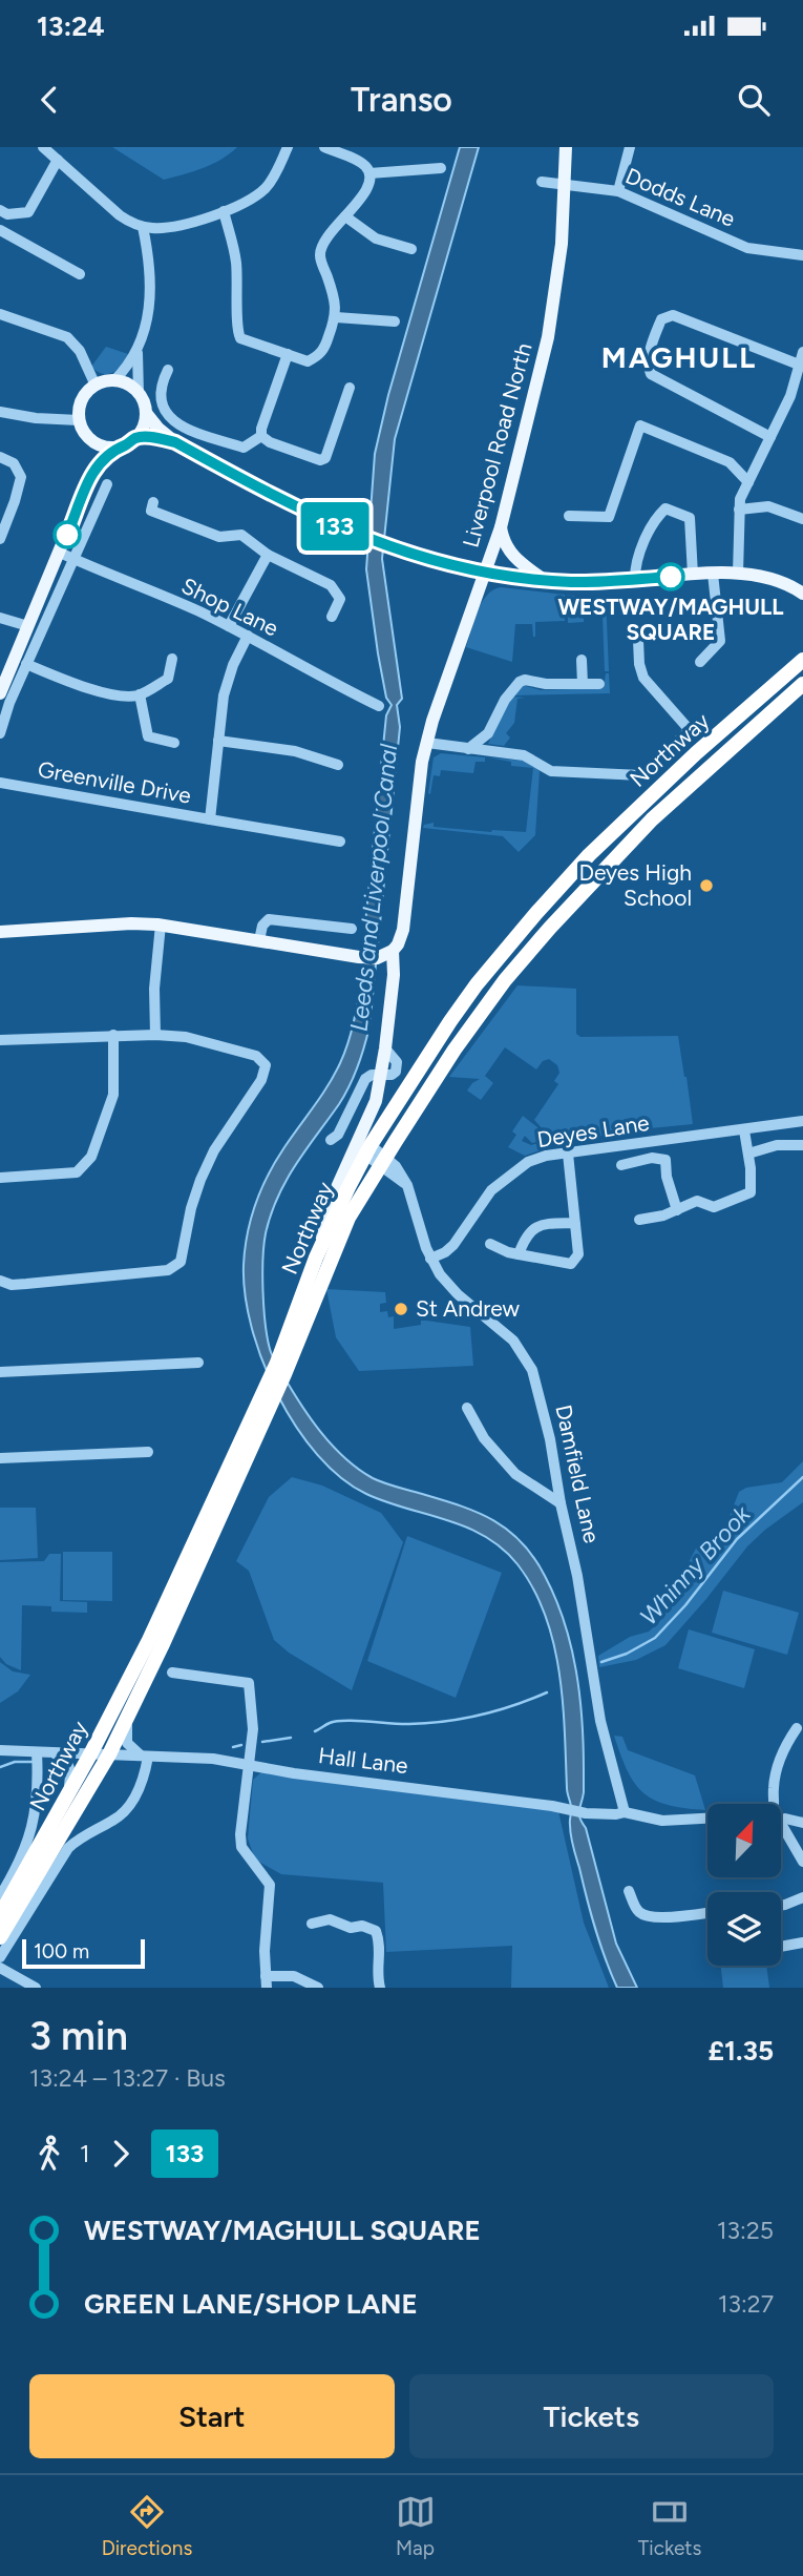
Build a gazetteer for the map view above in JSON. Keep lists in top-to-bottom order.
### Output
{
  "streets": {
    "highway": ["Northway"],
    "main road": ["Liverpool Road North"],
    "street": [
      "Dodds Lane",
      "Shop Lane",
      "Greenville Drive",
      "Deyes Lane",
      "Damfield Lane",
      "Hall Lane"
    ]
  },
  "crossings": [
    ["Dodds Lane", "Liverpool Road North"],
    ["Liverpool Road North", "Northway"],
    ["Shop Lane", "Greenville Drive"],
    ["Northway", "Damfield Lane"],
    ["Northway", "Hall Lane"],
    ["Deyes Lane", "Damfield Lane"],
    ["Damfield Lane", "Hall Lane"]
  ],
  "districts": ["MAGHULL"],
  "water": ["Leeds and Liverpool Canal", "Whinny Brook"],
  "places": ["WESTWAY/MAGHULL SQUARE", "Deyes High School", "St Andrew"],
  "lines": ["bus line 133"],
  "scale_bar": "100 m",
  "north": "top right",
  "page": {
    "status": "13:24",
    "header": "Transo",
    "on_map": "133",
    "scale": "100 m",
    "heading": ["3 min", "13:24 – 13:27 · Bus", "£1.35"],
    "legs": ["1", "133"],
    "list": [
      {
        "name": "WESTWAY/MAGHULL SQUARE",
        "value": "13:25"
      },
      {
        "name": "GREEN LANE/SHOP LANE",
        "value": "13:27"
      }
    ],
    "buttons": ["Start", "Tickets"],
    "tabs": ["Directions", "Map", "Tickets"]
  }
}
